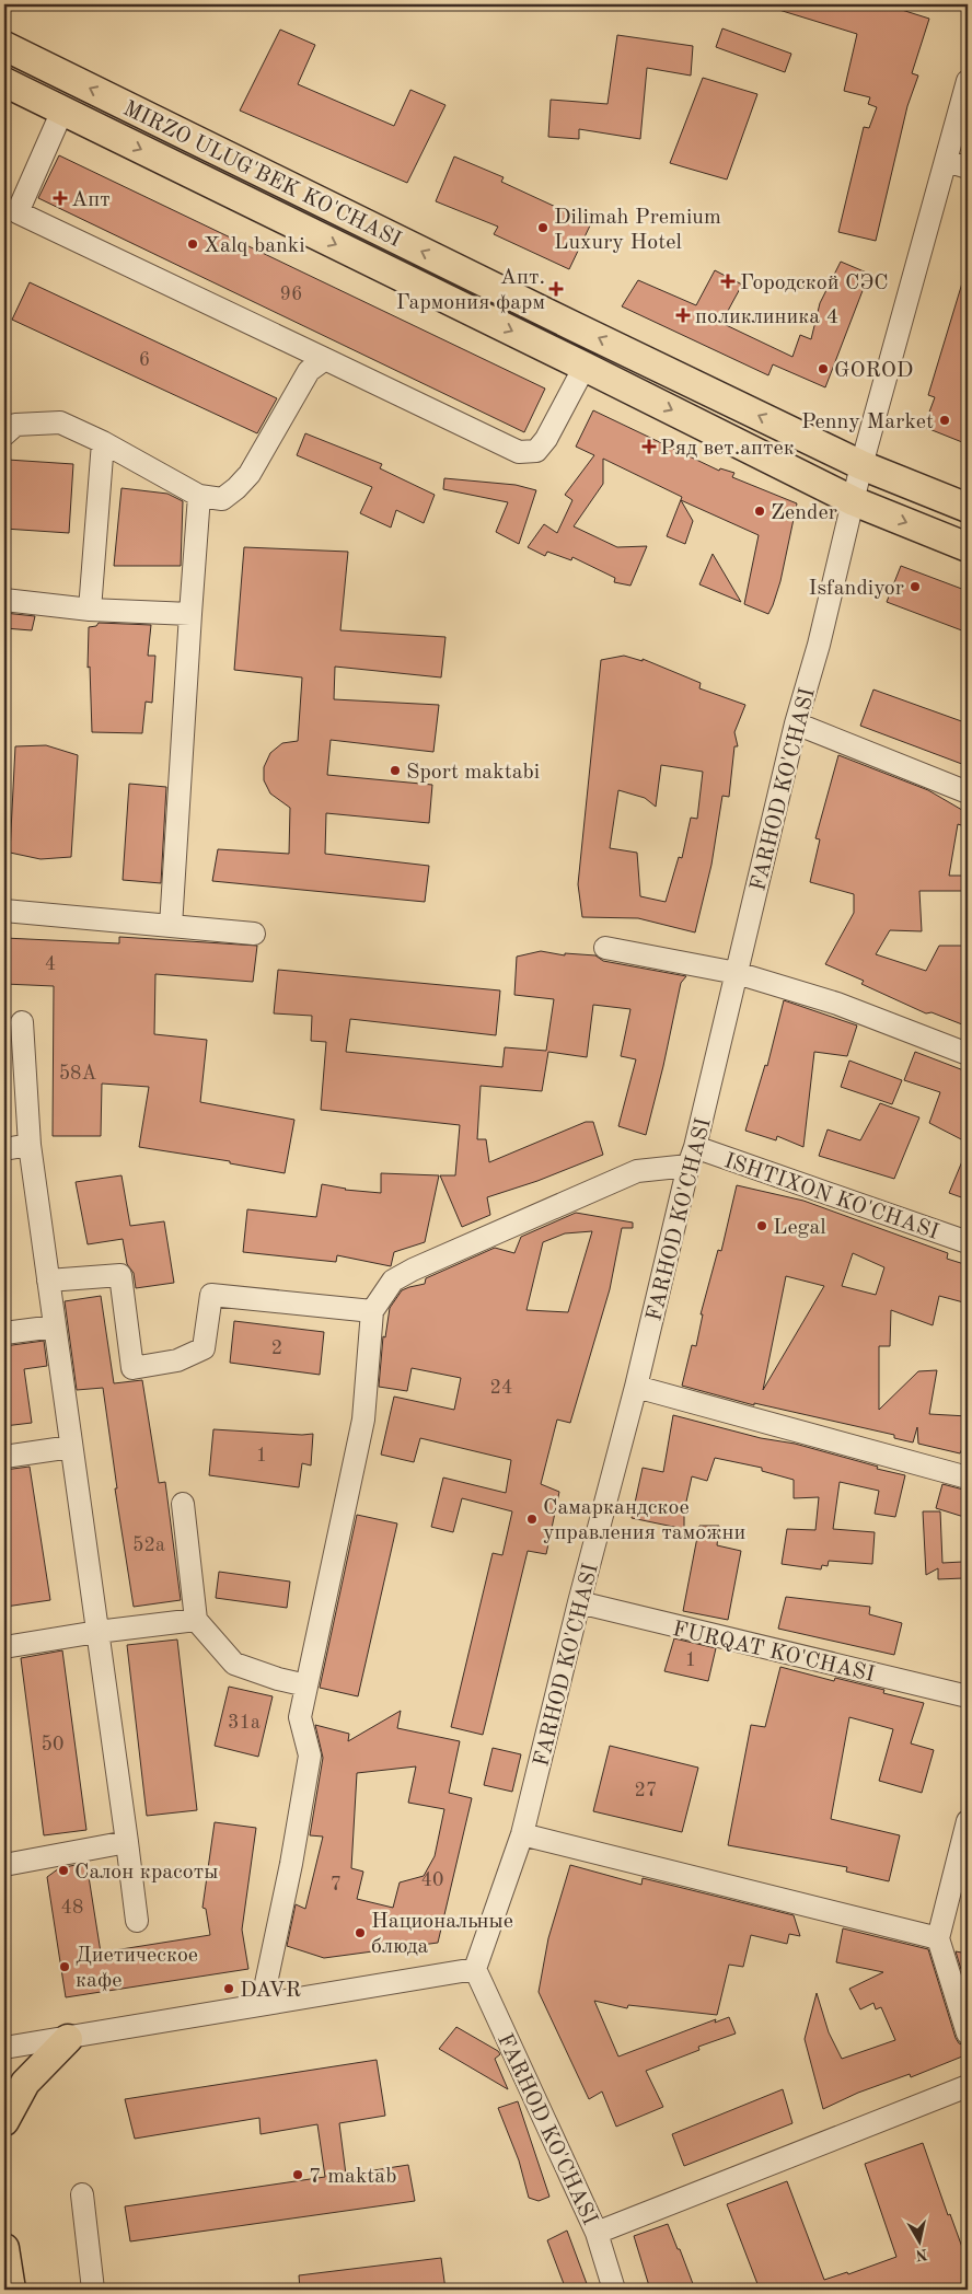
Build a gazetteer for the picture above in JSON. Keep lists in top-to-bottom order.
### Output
{
  "streets": {
    "main road": ["MIRZO ULUG'BEK KO'CHASI"],
    "street": ["FARHOD KO'CHASI", "ISHTIXON KO'CHASI", "FURQAT KO'CHASI"]
  },
  "crossings": [
    ["MIRZO ULUG'BEK KO'CHASI", "FARHOD KO'CHASI"],
    ["FARHOD KO'CHASI", "ISHTIXON KO'CHASI"],
    ["FARHOD KO'CHASI", "FURQAT KO'CHASI"]
  ],
  "places": {
    "health": [
      "Апт",
      "Городской СЭС",
      "Апт. Гармония фарм",
      "поликлиника 4",
      "Ряд вет.аптек"
    ],
    "other": [
      "Dilimah Premium Luxury Hotel",
      "Xalq banki",
      "GOROD",
      "Penny Market",
      "Zender",
      "Isfandiyor",
      "Sport maktabi",
      "Legal",
      "Самаркандское управления таможни",
      "Салон красоты",
      "Национальные блюда",
      "Диетическое кафе",
      "DAVR",
      "7 maktab"
    ]
  },
  "house_numbers": [
    "96",
    "6",
    "4",
    "58А",
    "2",
    "24",
    "1",
    "52a",
    "1",
    "31а",
    "50",
    "27",
    "40",
    "7",
    "48"
  ],
  "north": "bottom"
}
